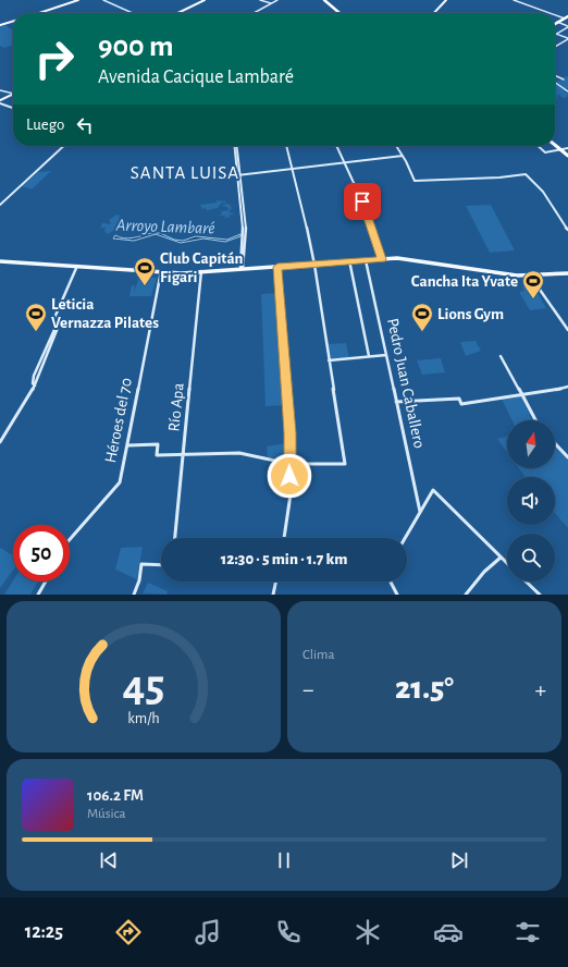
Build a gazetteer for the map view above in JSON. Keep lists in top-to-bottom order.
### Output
{
  "streets": {
    "street": ["Pedro Juan Caballero", "Río Apa", "Héroes del 70"]
  },
  "districts": ["SANTA LUISA"],
  "water": ["Arroyo Lambaré"],
  "places": {
    "sports": [
      "Club Capitán Figari",
      "Cancha Ita Yvate",
      "Leticia Vernazza Pilates",
      "Lions Gym"
    ]
  },
  "north": "top",
  "page": {
    "turn": ["900 m", "Avenida Cacique Lambaré"],
    "then": "Luego",
    "limit": "50",
    "trip": "12:30 · 5 min · 1.7 km",
    "tile": "Clima",
    "heat": ["−", "21.5°", "+"],
    "song": ["106.2 FM", "Música"],
    "tabs": "12:25",
    "gauge": ["45", "km/h"]
  }
}
